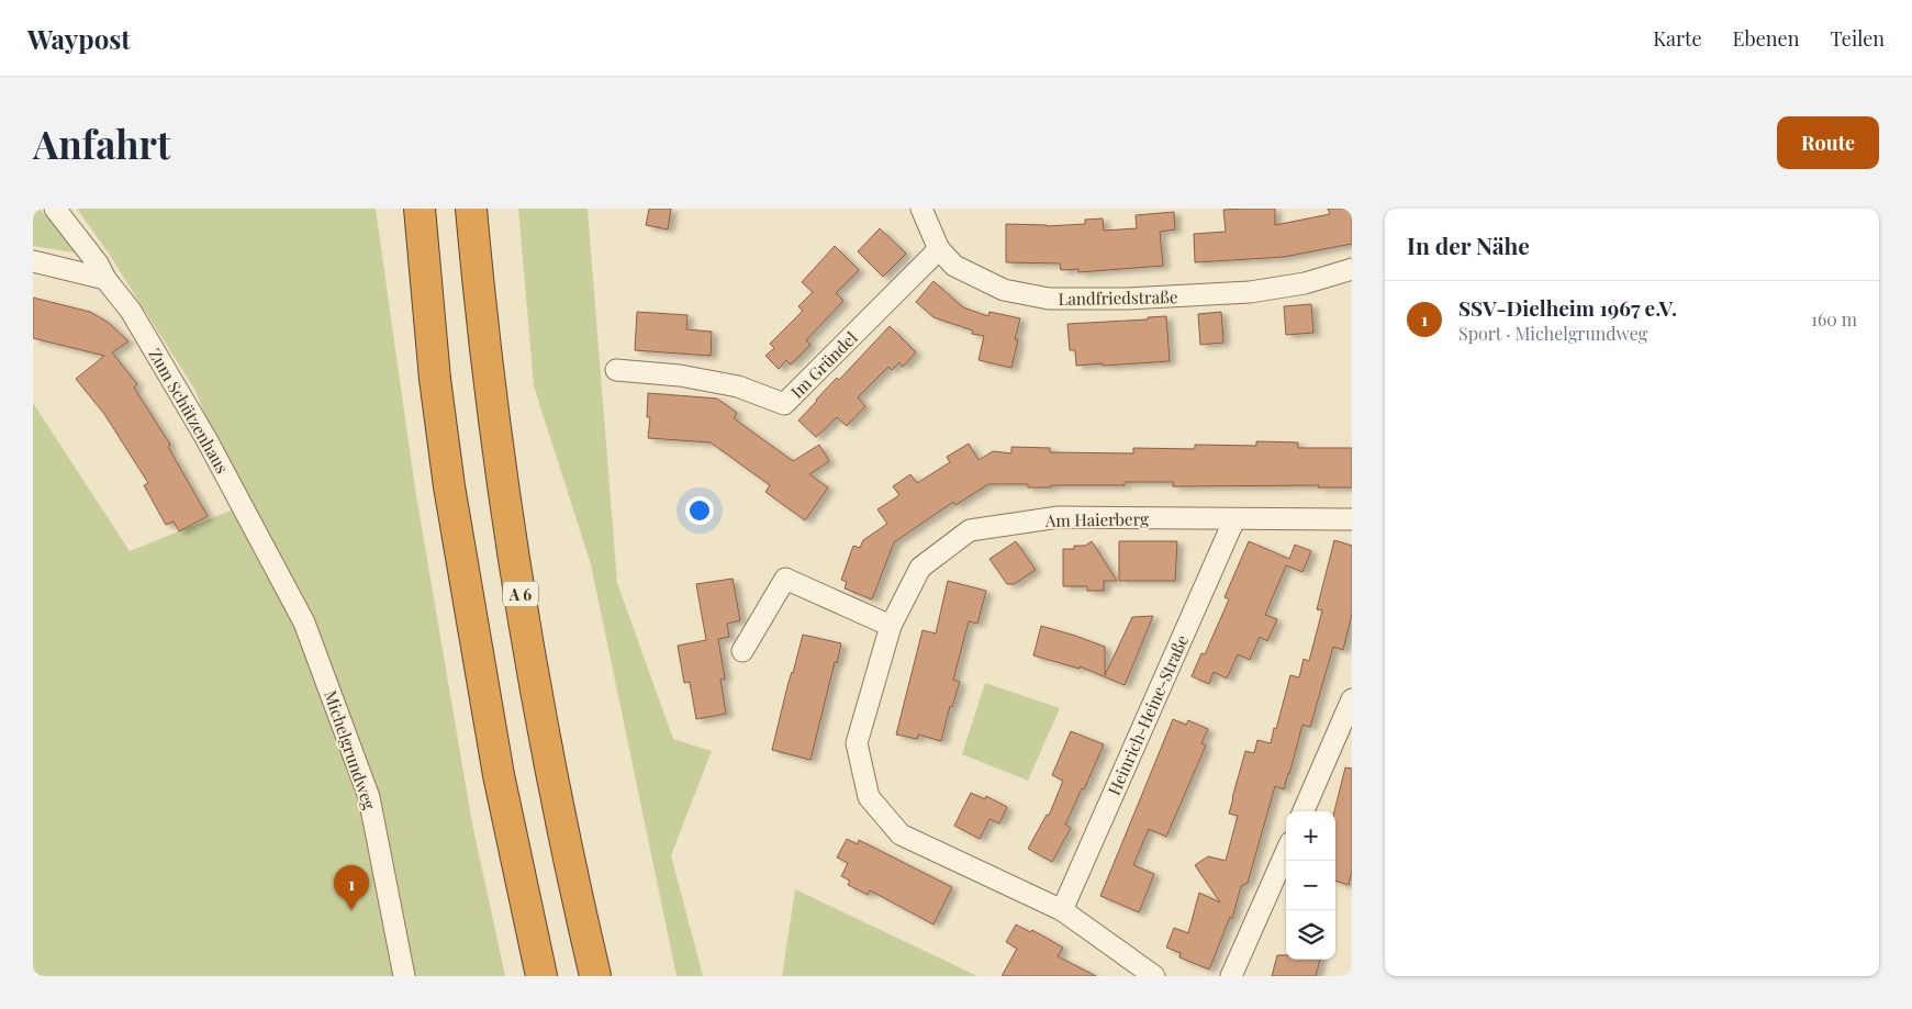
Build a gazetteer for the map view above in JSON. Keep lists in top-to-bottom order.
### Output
{
  "streets": {
    "highway": ["A 6"],
    "street": [
      "Landfriedstraße",
      "Im Gründel",
      "Zum Schützenhaus",
      "Am Haierberg",
      "Heinrich-Heine-Straße",
      "Michelgrundweg"
    ]
  },
  "crossings": [
    ["Landfriedstraße", "Im Gründel"],
    ["Zum Schützenhaus", "Michelgrundweg"],
    ["Am Haierberg", "Heinrich-Heine-Straße"]
  ],
  "page": {
    "header": "Waypost",
    "nav": ["Karte", "Ebenen", "Teilen"],
    "buttons": "Route",
    "title": "Anfahrt",
    "heading": "In der Nähe",
    "list": [
      {
        "mark": "1",
        "name": "SSV-Dielheim 1967 e.V.",
        "note": "Sport · Michelgrundweg",
        "value": "160 m"
      }
    ],
    "map_buttons": ["+", "−"],
    "pins": "1"
  }
}
